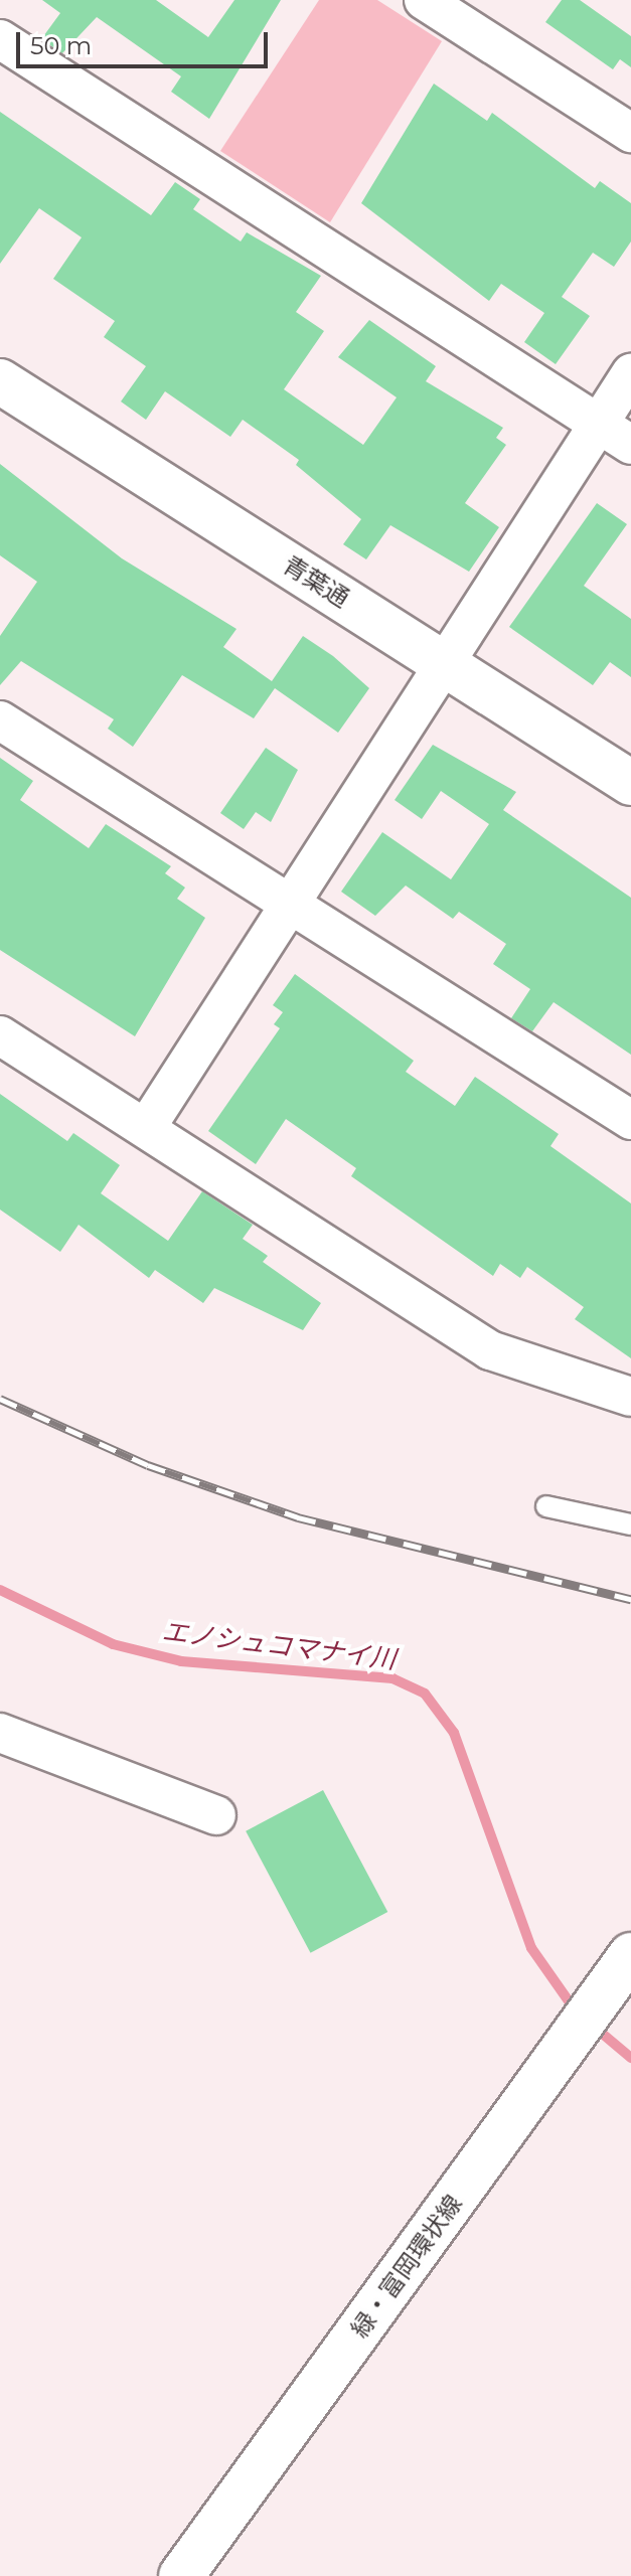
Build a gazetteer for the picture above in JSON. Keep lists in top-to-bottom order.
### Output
{
  "streets": {
    "street": ["青葉通", "緑・富岡環状線"]
  },
  "water": ["エノシュコマナイ川"],
  "scale_bar": "50 m"
}
